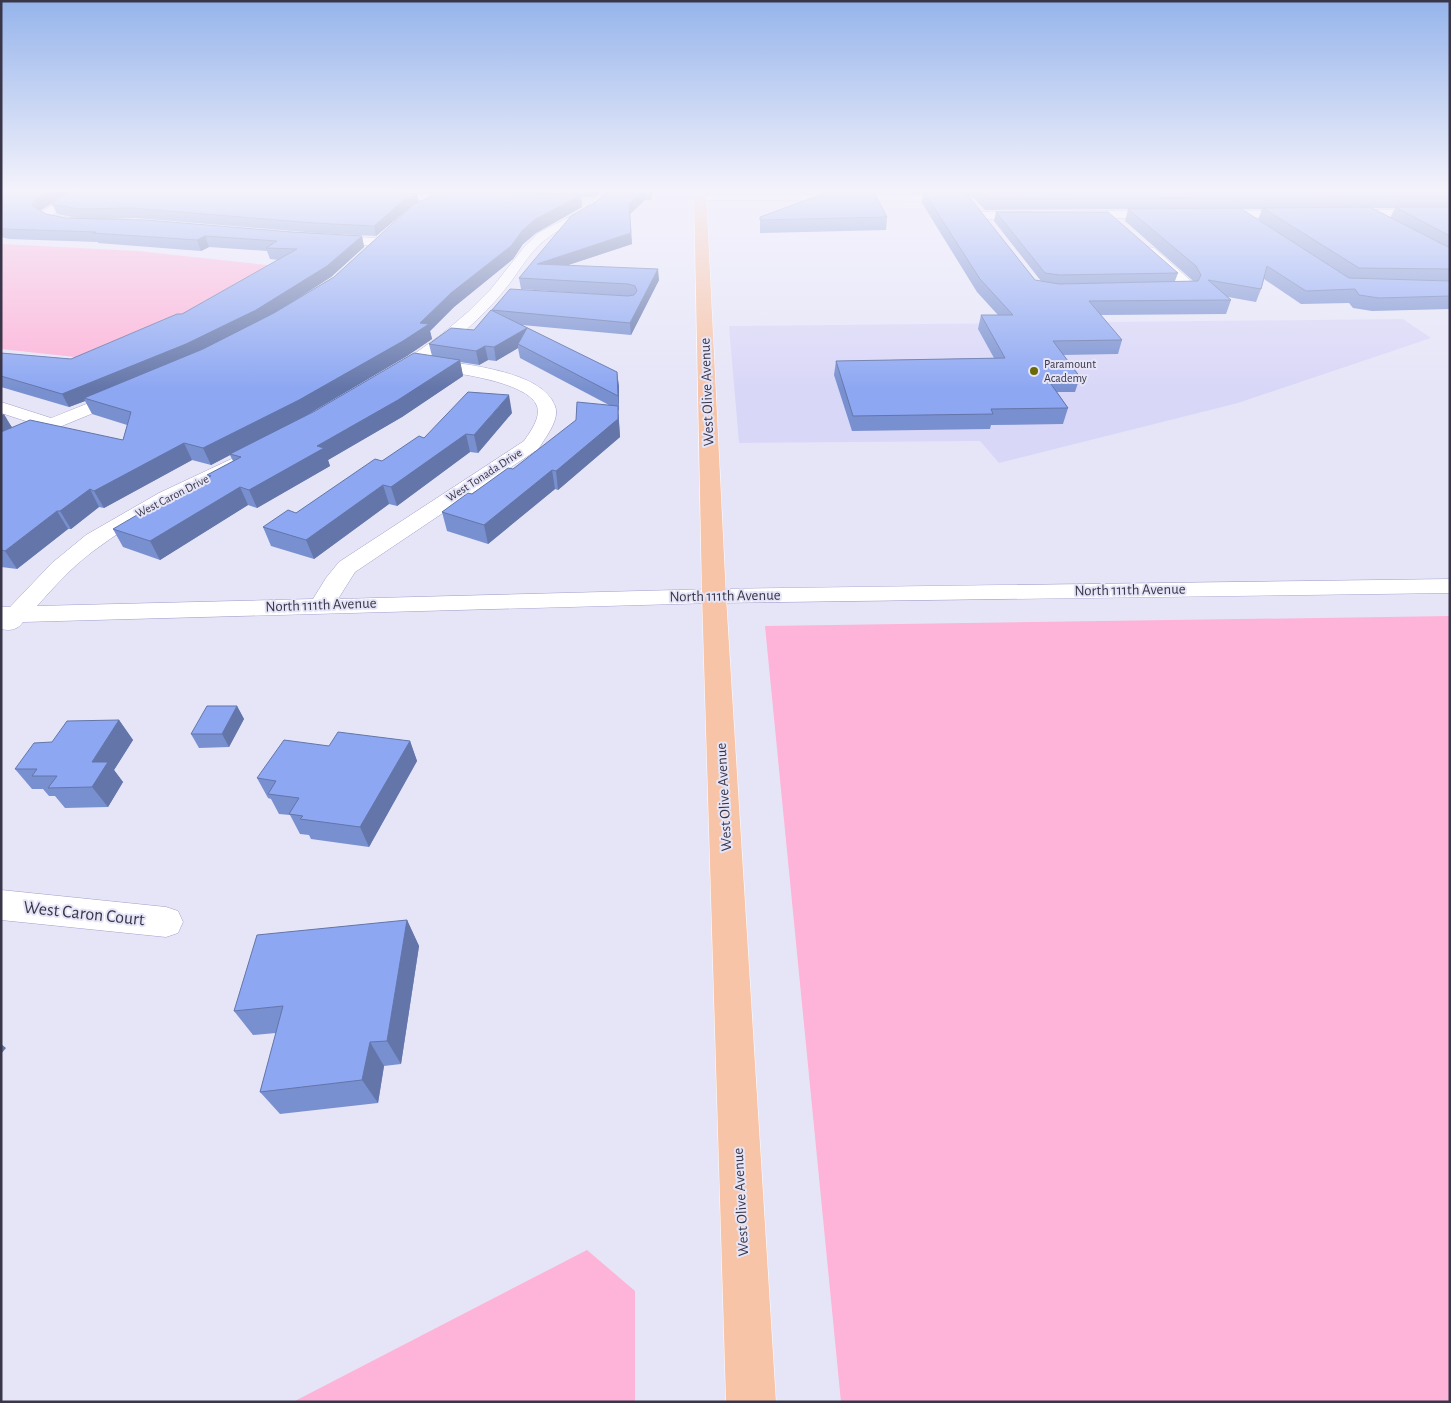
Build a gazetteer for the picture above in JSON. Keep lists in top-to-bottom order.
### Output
{
  "streets": {
    "main road": ["West Olive Avenue"],
    "street": [
      "West Tonada Drive",
      "West Caron Drive",
      "North 111th Avenue",
      "West Caron Court"
    ]
  },
  "crossings": [
    ["West Olive Avenue", "North 111th Avenue"],
    ["West Tonada Drive", "North 111th Avenue"],
    ["West Caron Drive", "North 111th Avenue"]
  ],
  "places": ["Paramount Academy"]
}
